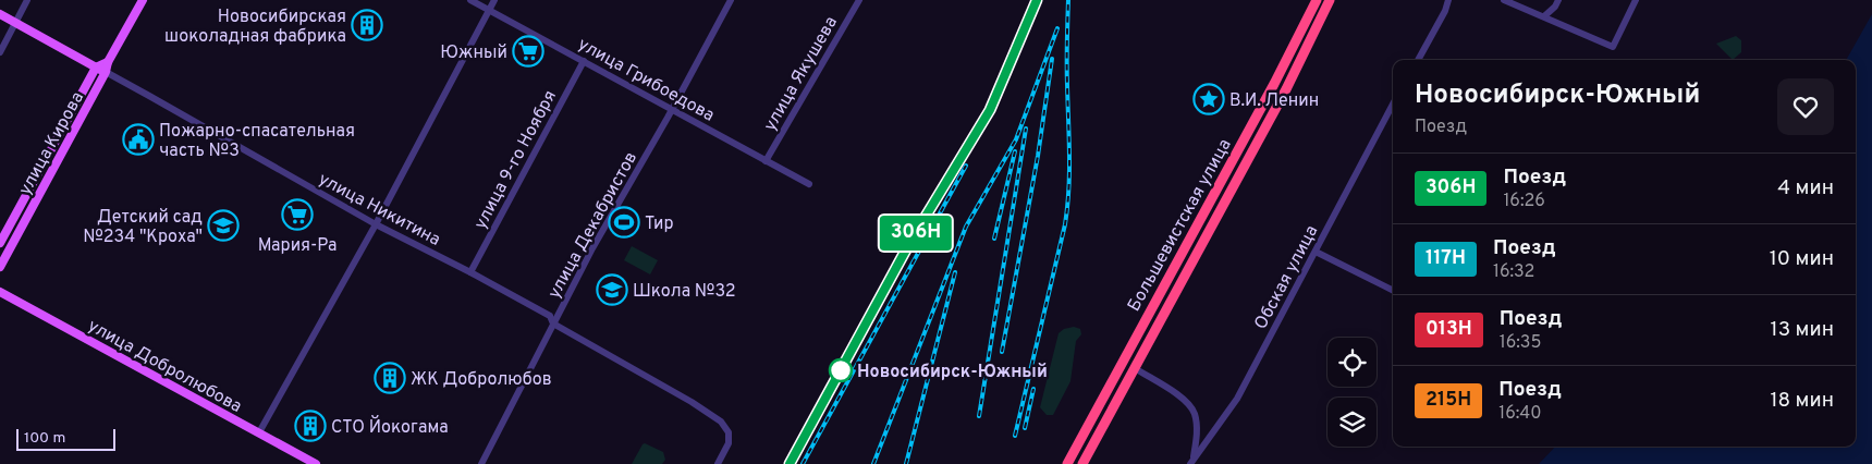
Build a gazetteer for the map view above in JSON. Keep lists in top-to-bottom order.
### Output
{
  "streets": {
    "highway": ["Большевистская улица"],
    "main road": ["улица Кирова", "улица Никитина", "улица Добролюбова"],
    "street": [
      "улица Якушева",
      "улица Грибоедова",
      "улица 9-го Ноября",
      "улица Декабристов",
      "Обская улица"
    ]
  },
  "crossings": [
    ["улица Якушева", "улица Грибоедова"],
    ["улица Грибоедова", "улица 9-го Ноября"],
    ["улица Грибоедова", "улица Декабристов"],
    ["улица Кирова", "улица Никитина"],
    ["улица 9-го Ноября", "улица Никитина"],
    ["улица Никитина", "улица Декабристов"]
  ],
  "places": {
    "building": ["Новосибирская шоколадная фабрика", "ЖК Добролюбов", "СТО Йокогама"],
    "supermarket": ["Южный", "Мария-Ра"],
    "place": ["В.И. Ленин"],
    "public building": ["Пожарно-спасательная часть №3"],
    "sports": ["Тир"],
    "school or university": ["Детский сад №234 \"Кроха\"", "Школа №32"],
    "other": ["Новосибирск-Южный"]
  },
  "scale_bar": "100 m",
  "page": {
    "on_map": "306Н",
    "heading": ["Новосибирск-Южный", "Поезд"],
    "list": [
      {
        "mark": "306Н",
        "name": "Поезд",
        "note": "16:26",
        "value": "4 мин"
      },
      {
        "mark": "117Н",
        "name": "Поезд",
        "note": "16:32",
        "value": "10 мин"
      },
      {
        "mark": "013Н",
        "name": "Поезд",
        "note": "16:35",
        "value": "13 мин"
      },
      {
        "mark": "215Н",
        "name": "Поезд",
        "note": "16:40",
        "value": "18 мин"
      }
    ],
    "scale": "100 m"
  }
}
